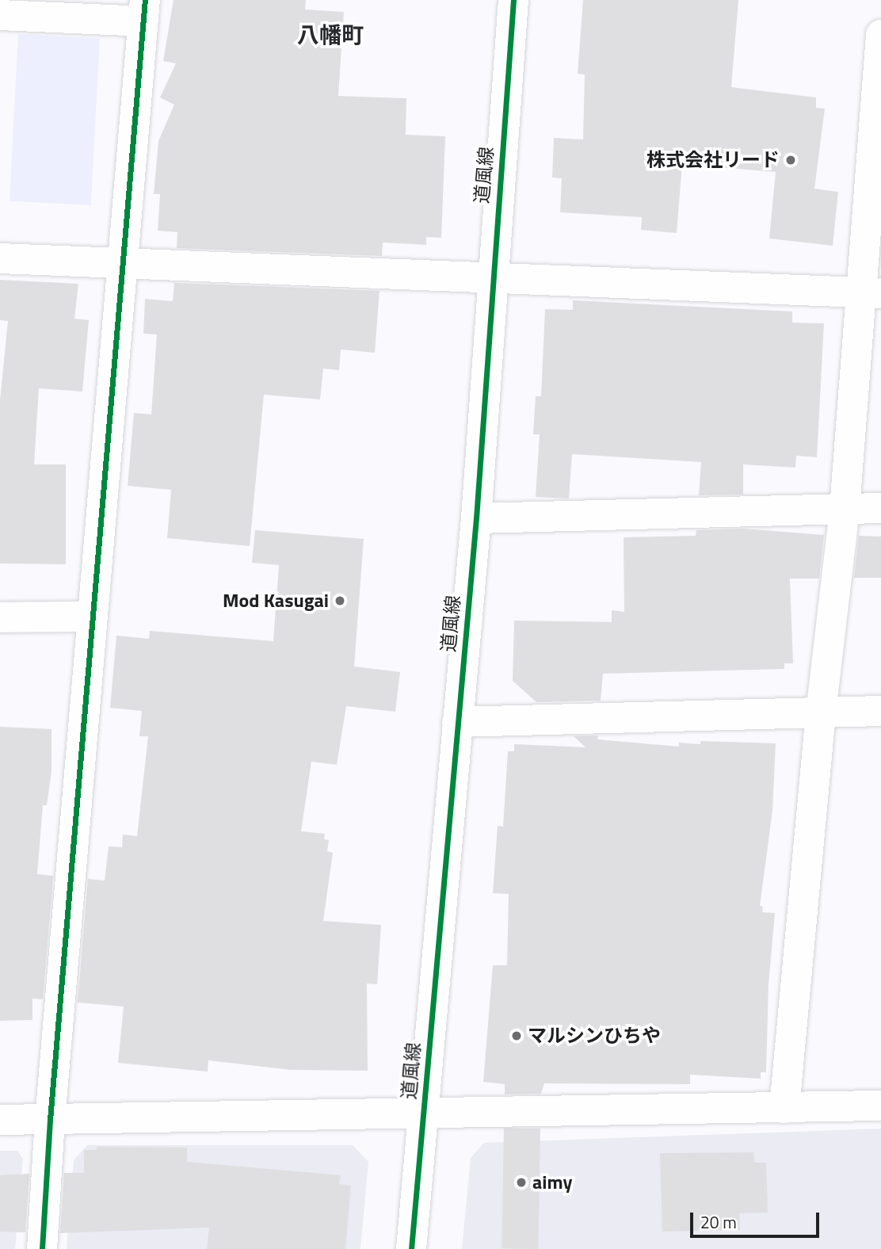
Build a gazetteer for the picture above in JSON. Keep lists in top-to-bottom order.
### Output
{
  "streets": {
    "street": ["道風線"]
  },
  "districts": ["八幡町"],
  "places": [
    "株式会社リード",
    "Mod Kasugai",
    "マルシンひちや",
    "aimy"
  ],
  "scale_bar": "20 m"
}
